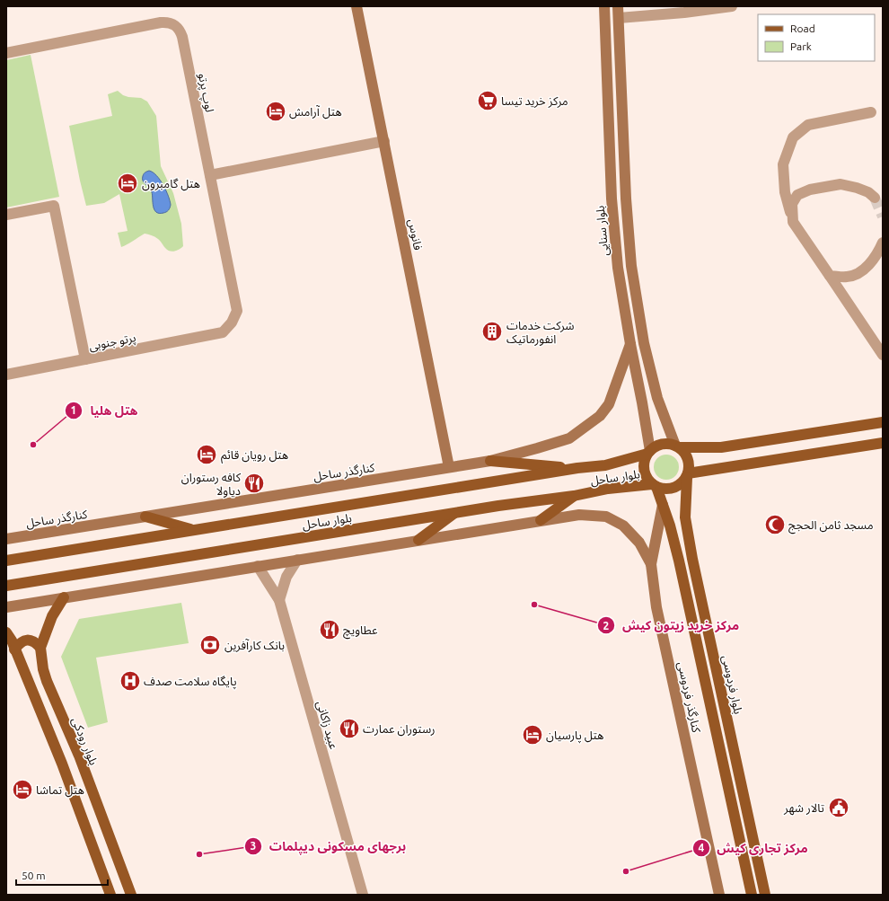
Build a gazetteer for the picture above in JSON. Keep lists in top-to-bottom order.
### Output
{
  "streets": {
    "main road": ["بلوار ساحل", "بلوار فردوسی", "بلوار رودکی"],
    "street": [
      "لوپ پرتو",
      "بلوار سنایی",
      "فانوس",
      "پرتو جنوبی",
      "کنارگذر ساحل",
      "کنارگذر فردوسی",
      "عبید زاکانی"
    ]
  },
  "crossings": [
    ["لوپ پرتو", "پرتو جنوبی"],
    ["بلوار سنایی", "کنارگذر ساحل"],
    ["بلوار سنایی", "بلوار ساحل"],
    ["بلوار سنایی", "بلوار فردوسی"],
    ["فانوس", "کنارگذر ساحل"],
    ["بلوار ساحل", "بلوار فردوسی"]
  ],
  "places": {
    "supermarket": ["مرکز خرید تیسا"],
    "hotel": [
      "هتل آرامش",
      "هتل گامبرون",
      "هتل رویان قائم",
      "هتل پارسیان",
      "هتل تماشا"
    ],
    "building": ["شرکت خدمات انفورماتیک"],
    "other": [
      "هتل هلیا",
      "مرکز خرید زیتون کیش",
      "برجهای مسکونی دیپلمات",
      "مرکز تجاری کیش"
    ],
    "restaurant": ["کافه رستوران دیاولا", "عطاویچ", "رستوران عمارت"],
    "mosque": ["مسجد ثامن الحجج"],
    "bank": ["بانک کارآفرین"],
    "hospital": ["پایگاه سلامت صدف"],
    "public building": ["تالار شهر"]
  },
  "legend": ["Road", "Park"],
  "scale_bar": "50 m"
}
